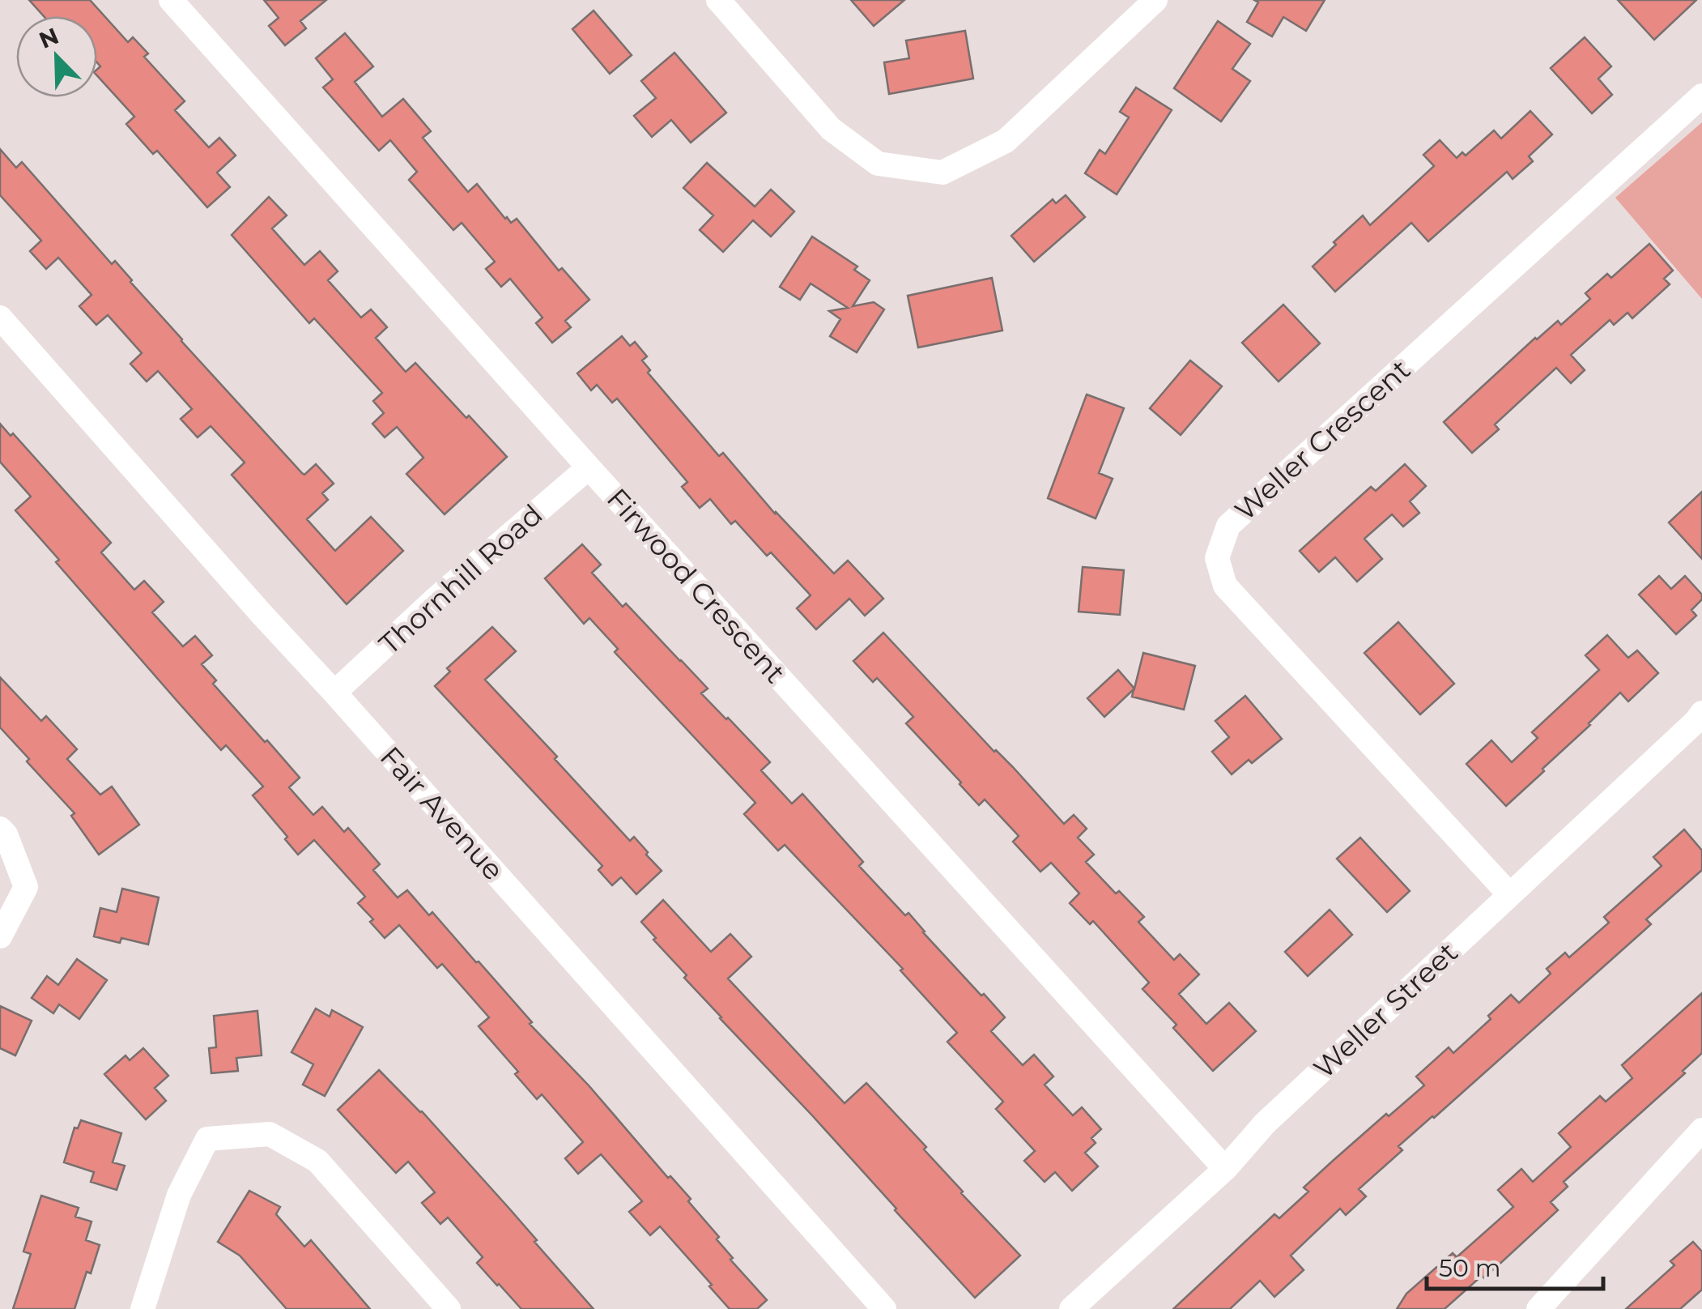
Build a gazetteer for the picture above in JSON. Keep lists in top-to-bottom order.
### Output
{
  "streets": {
    "street": [
      "Weller Crescent",
      "Thornhill Road",
      "Firwood Crescent",
      "Fair Avenue",
      "Weller Street"
    ]
  },
  "crossings": [
    ["Weller Crescent", "Weller Street"],
    ["Thornhill Road", "Firwood Crescent"],
    ["Thornhill Road", "Fair Avenue"],
    ["Firwood Crescent", "Weller Street"]
  ],
  "scale_bar": "50 m",
  "north": "top left"
}
